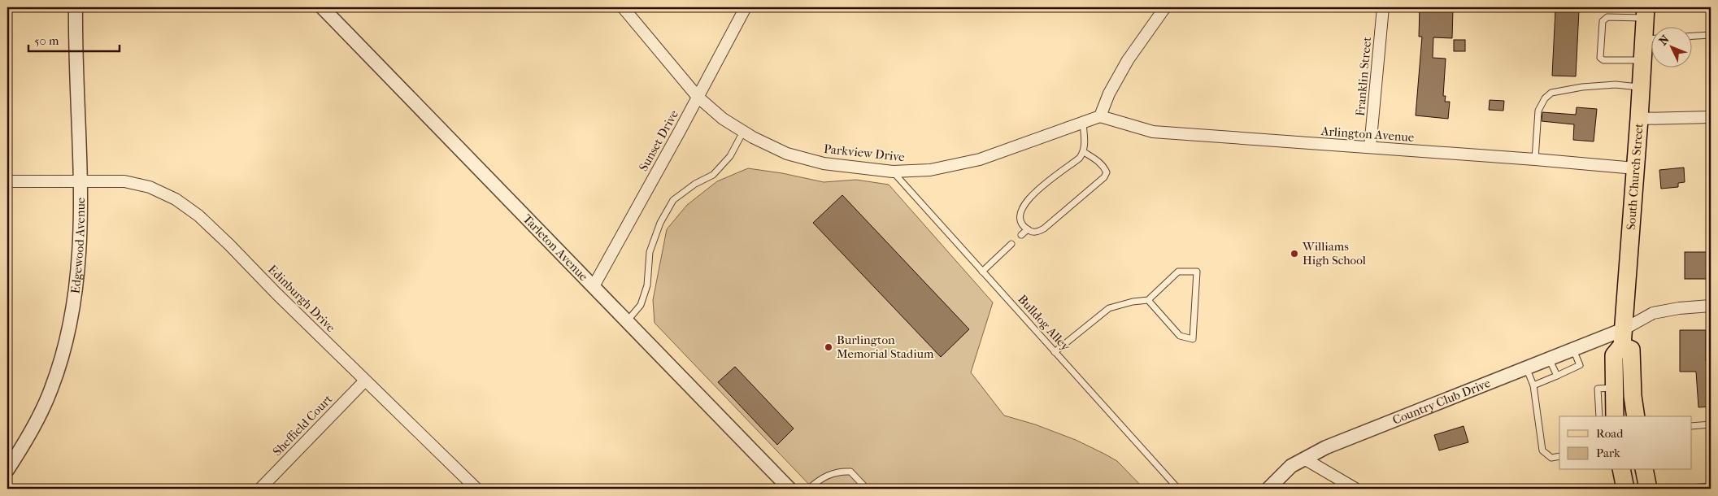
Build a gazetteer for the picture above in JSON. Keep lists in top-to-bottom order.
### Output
{
  "streets": {
    "main road": ["South Church Street"],
    "street": [
      "Franklin Street",
      "Arlington Avenue",
      "Sunset Drive",
      "Parkview Drive",
      "Edgewood Avenue",
      "Tarleton Avenue",
      "Edinburgh Drive",
      "Country Club Drive",
      "Sheffield Court"
    ],
    "lane": ["Bulldog Alley"]
  },
  "crossings": [
    ["Franklin Street", "Arlington Avenue"],
    ["Arlington Avenue", "Parkview Drive"],
    ["Arlington Avenue", "South Church Street"],
    ["Sunset Drive", "Parkview Drive"],
    ["Sunset Drive", "Tarleton Avenue"],
    ["Parkview Drive", "Bulldog Alley"],
    ["South Church Street", "Country Club Drive"],
    ["Edgewood Avenue", "Edinburgh Drive"],
    ["Edinburgh Drive", "Sheffield Court"]
  ],
  "places": ["Williams High School", "Burlington Memorial Stadium"],
  "legend": ["Road", "Park"],
  "scale_bar": "50 m",
  "north": "top left"
}
